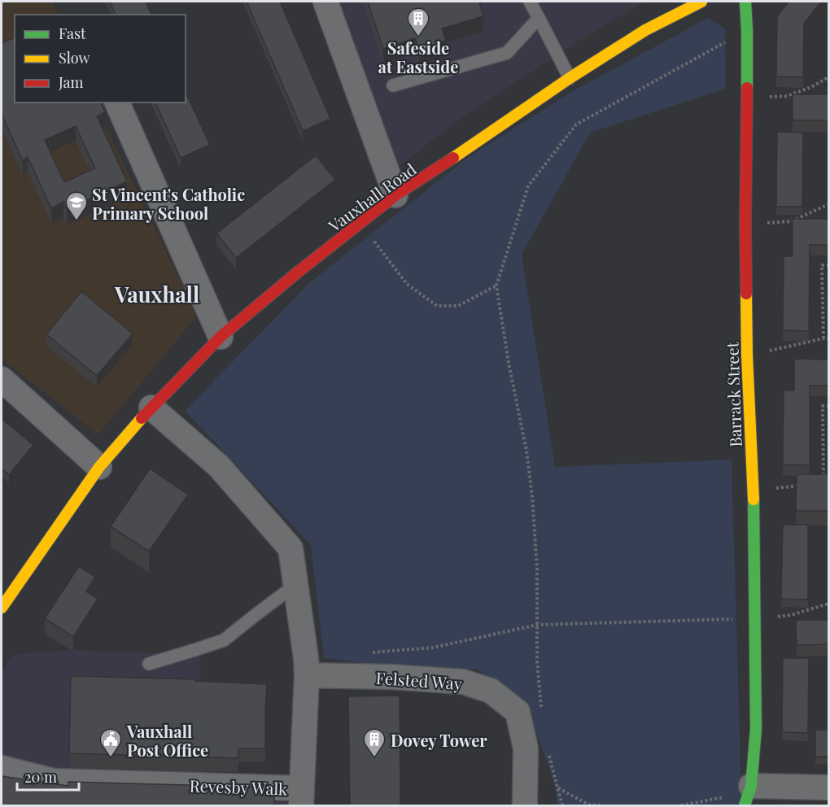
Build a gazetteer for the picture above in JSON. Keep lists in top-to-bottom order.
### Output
{
  "streets": {
    "main road": ["Vauxhall Road", "Barrack Street"],
    "street": ["Felsted Way", "Revesby Walk"]
  },
  "districts": ["Vauxhall"],
  "places": {
    "building": ["Safeside at Eastside", "Dovey Tower"],
    "school or university": ["St Vincent's Catholic Primary School"],
    "public building": ["Vauxhall Post Office"]
  },
  "legend": ["Fast", "Slow", "Jam"],
  "scale_bar": "20 m"
}
